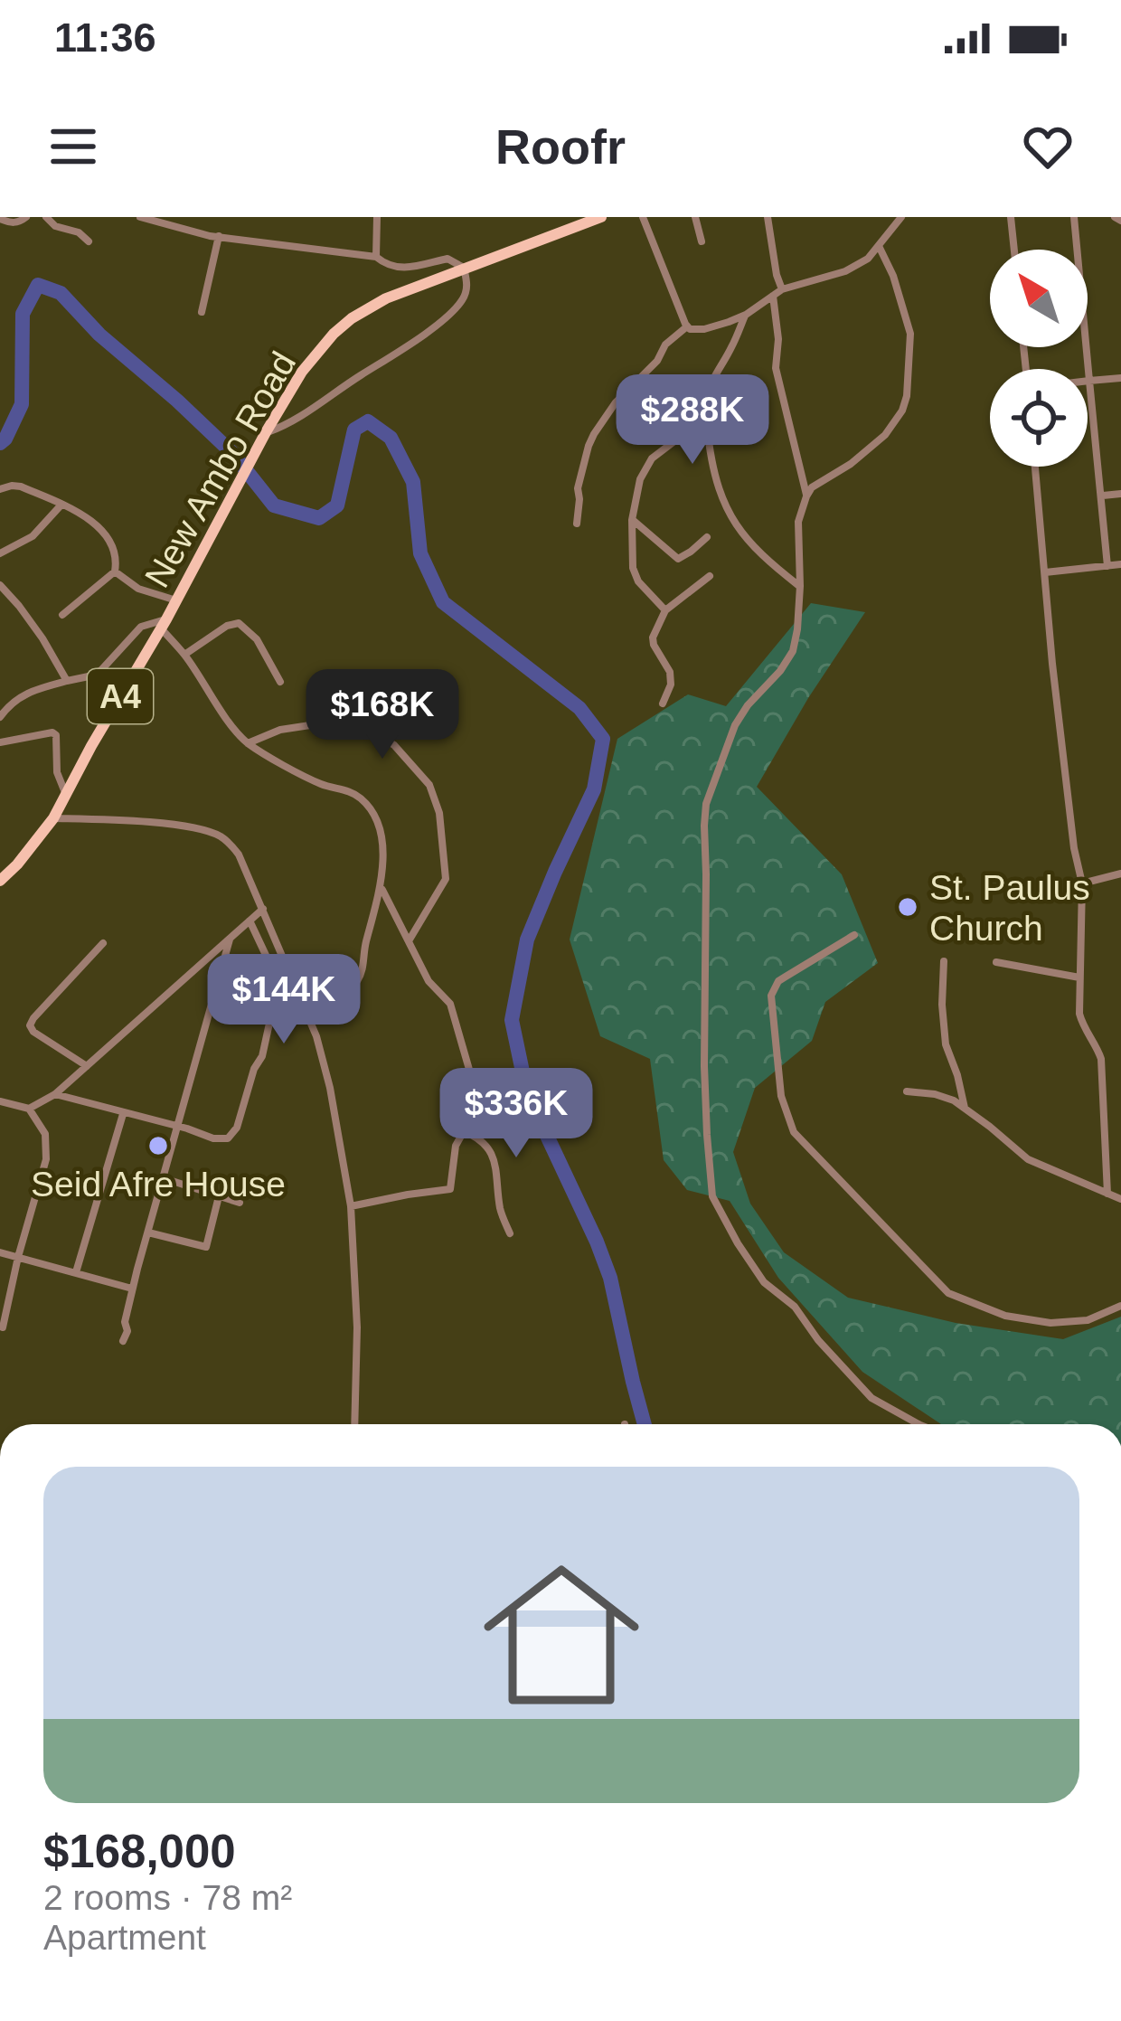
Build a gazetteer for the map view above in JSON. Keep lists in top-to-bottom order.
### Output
{
  "streets": {
    "main road": ["New Ambo Road", "A4"]
  },
  "places": ["St. Paulus Church", "Seid Afre House"],
  "north": "top left",
  "page": {
    "status": "11:36",
    "header": "Roofr",
    "price": [
      "$288K",
      "$168K",
      "$144K",
      "$336K"
    ],
    "list": [
      {
        "name": "$168,000",
        "note": "2 rooms · 78 m² · Apartment"
      }
    ]
  }
}
